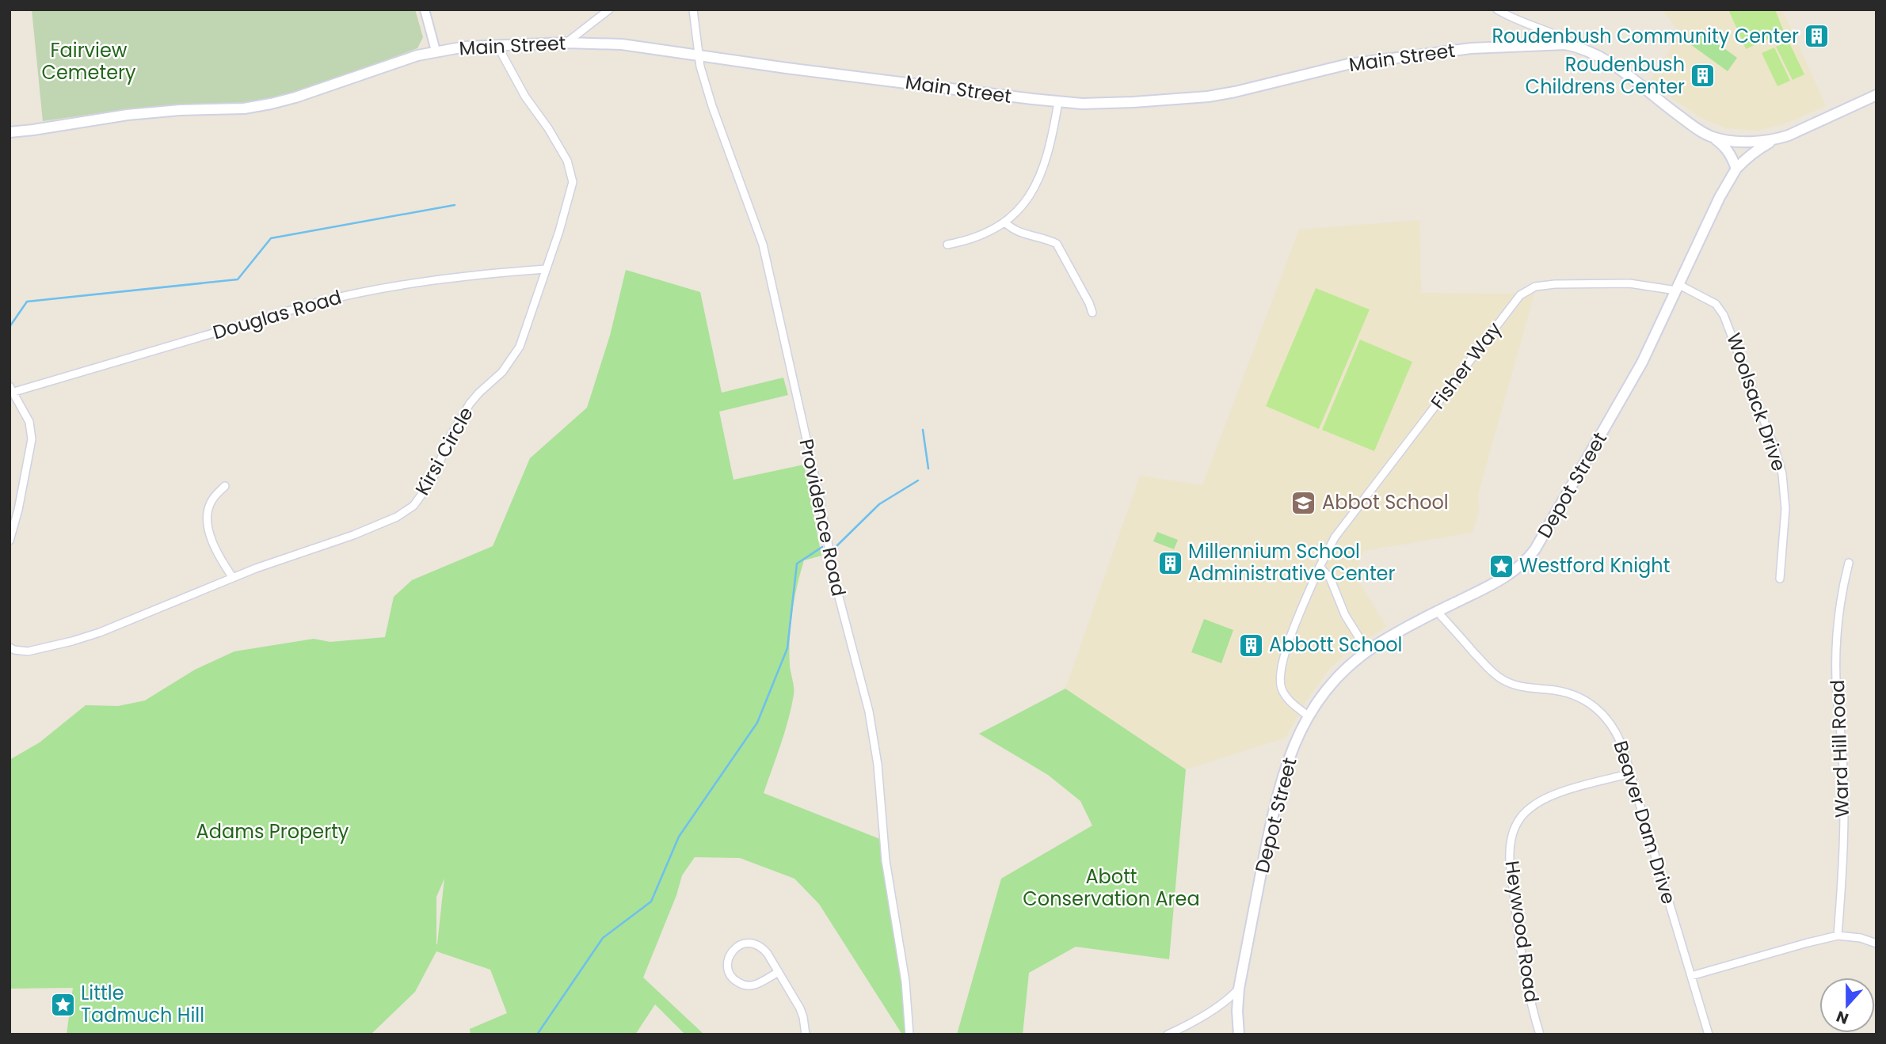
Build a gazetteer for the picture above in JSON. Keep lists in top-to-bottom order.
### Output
{
  "streets": {
    "main road": ["Main Street", "Depot Street"],
    "street": [
      "Douglas Road",
      "Fisher Way",
      "Woolsack Drive",
      "Kirsi Circle",
      "Providence Road",
      "Ward Hill Road",
      "Beaver Dam Drive",
      "Heywood Road"
    ]
  },
  "crossings": [
    ["Main Street", "Kirsi Circle"],
    ["Main Street", "Depot Street"],
    ["Main Street", "Providence Road"],
    ["Douglas Road", "Kirsi Circle"],
    ["Fisher Way", "Woolsack Drive"],
    ["Fisher Way", "Depot Street"],
    ["Woolsack Drive", "Depot Street"],
    ["Depot Street", "Beaver Dam Drive"],
    ["Beaver Dam Drive", "Heywood Road"]
  ],
  "parks": ["Fairview Cemetery", "Adams Property", "Abott Conservation Area"],
  "places": {
    "building": [
      "Roudenbush Community Center",
      "Roudenbush Childrens Center",
      "Millennium School Administrative Center",
      "Abbott School"
    ],
    "school or university": ["Abbot School"],
    "place": ["Westford Knight", "Little Tadmuch Hill"]
  },
  "north": "bottom"
}
